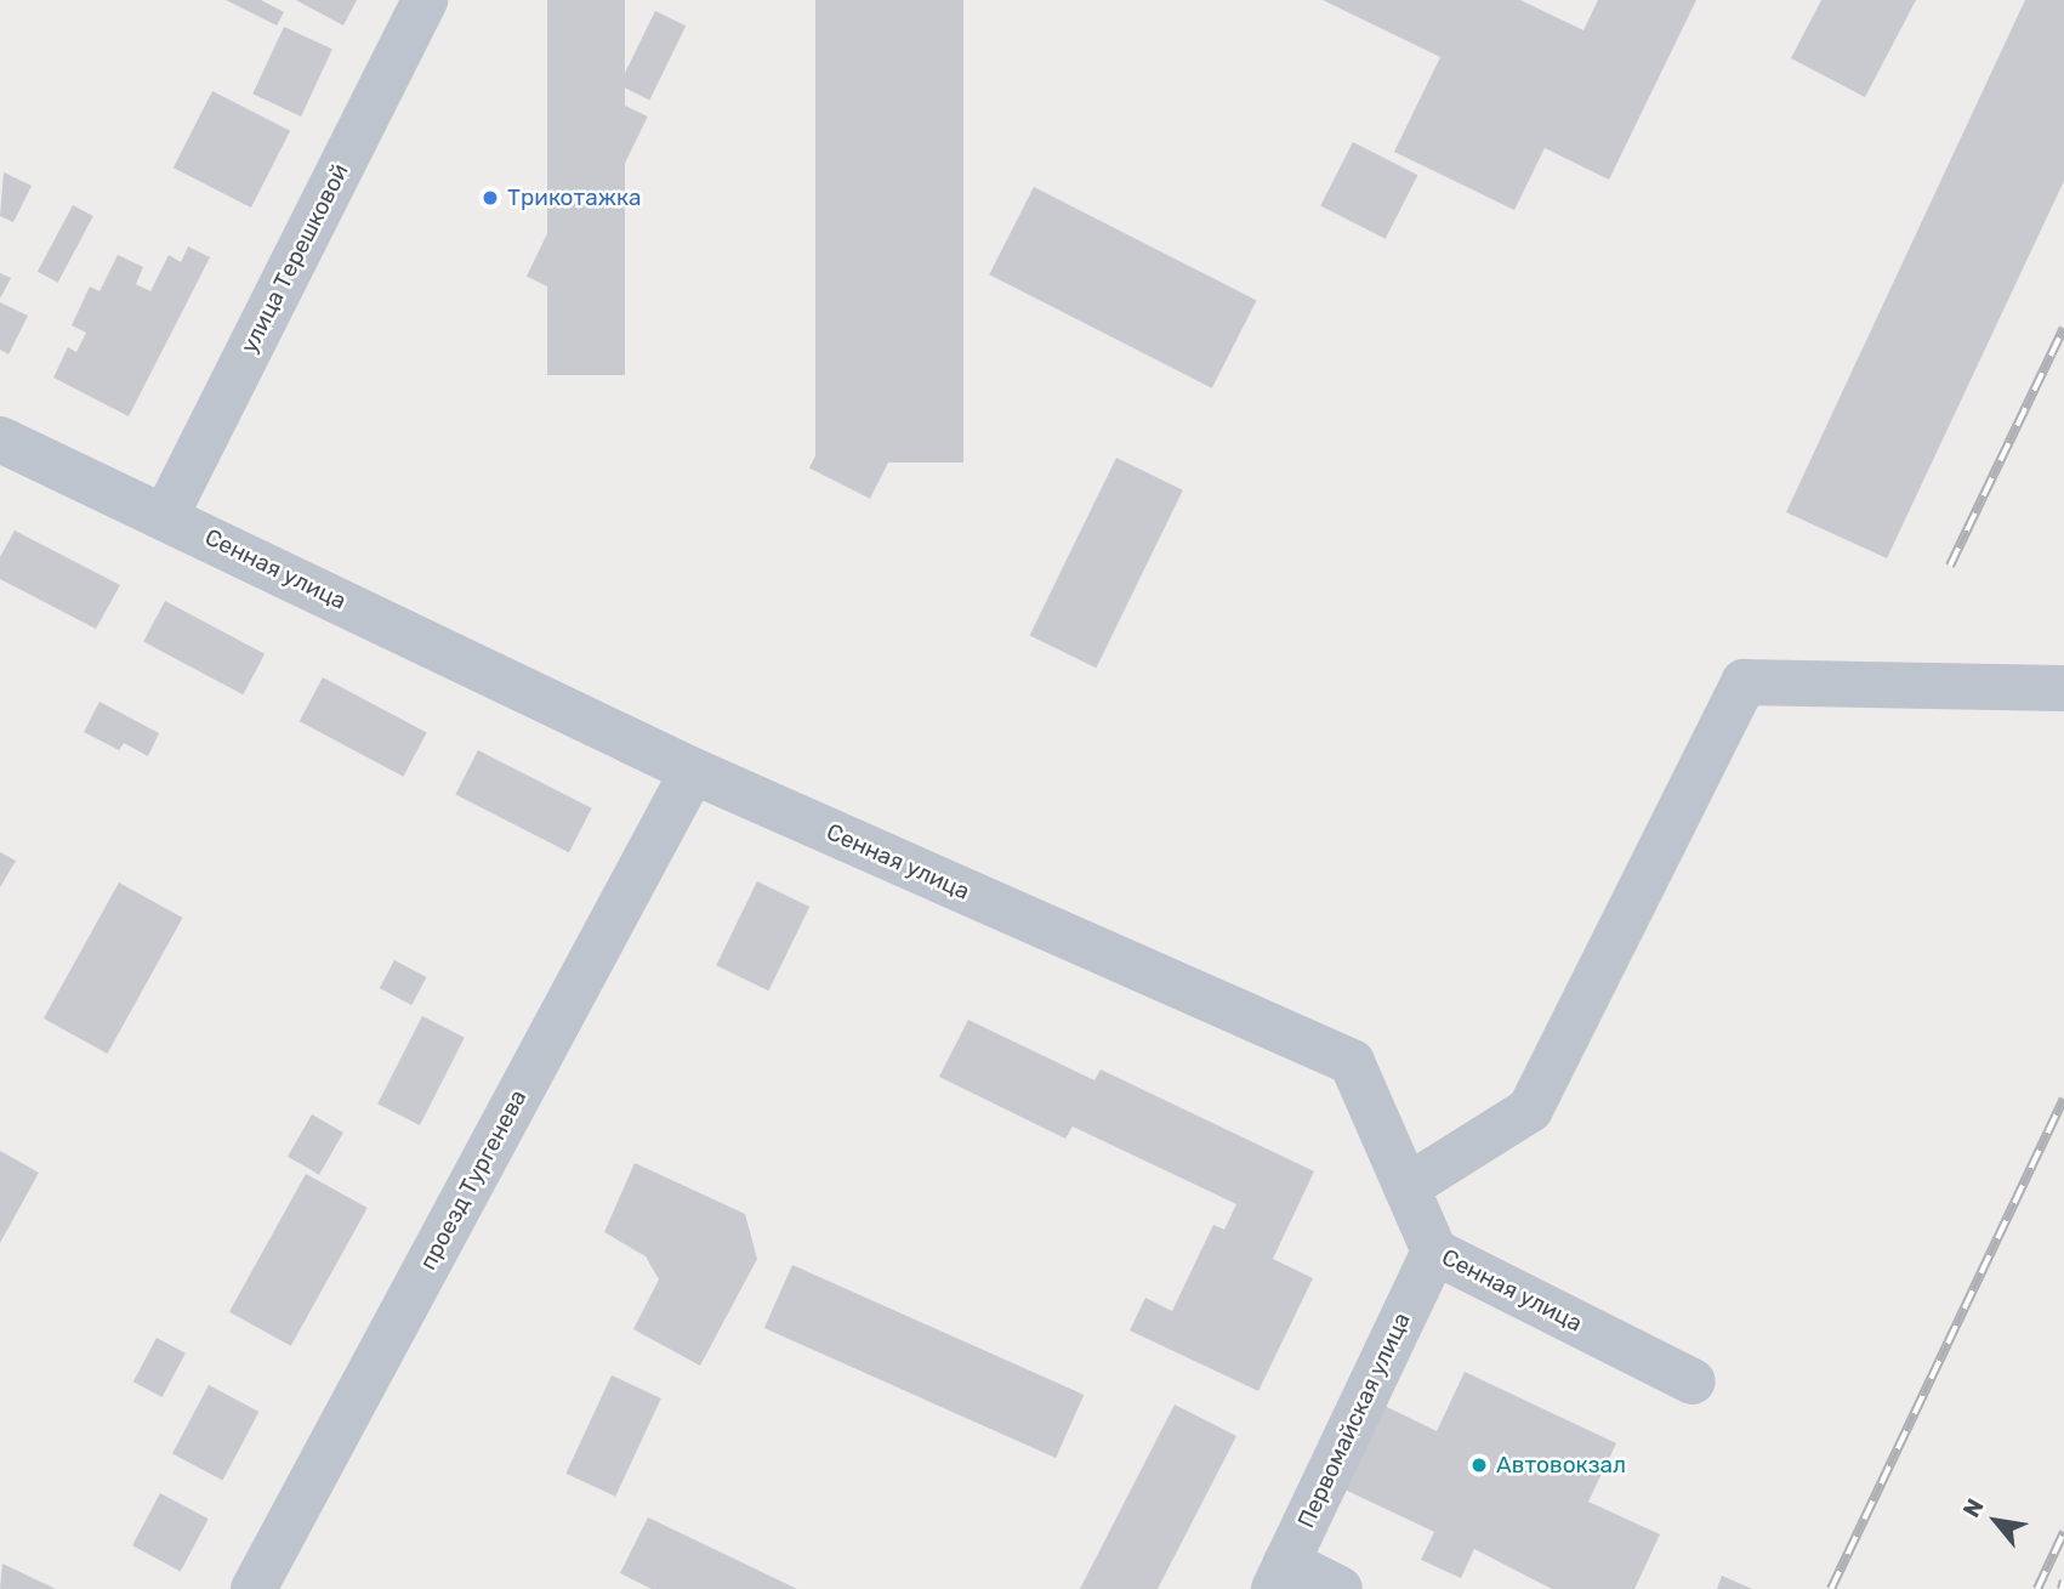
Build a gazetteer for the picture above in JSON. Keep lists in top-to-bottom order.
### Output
{
  "streets": {
    "street": [
      "улица Терешковой",
      "Сенная улица",
      "проезд Тургенева",
      "Первомайская улица"
    ]
  },
  "crossings": [
    ["улица Терешковой", "Сенная улица"],
    ["Сенная улица", "проезд Тургенева"],
    ["Сенная улица", "Первомайская улица"]
  ],
  "places": ["Трикотажка", "Автовокзал"],
  "north": "top left"
}
